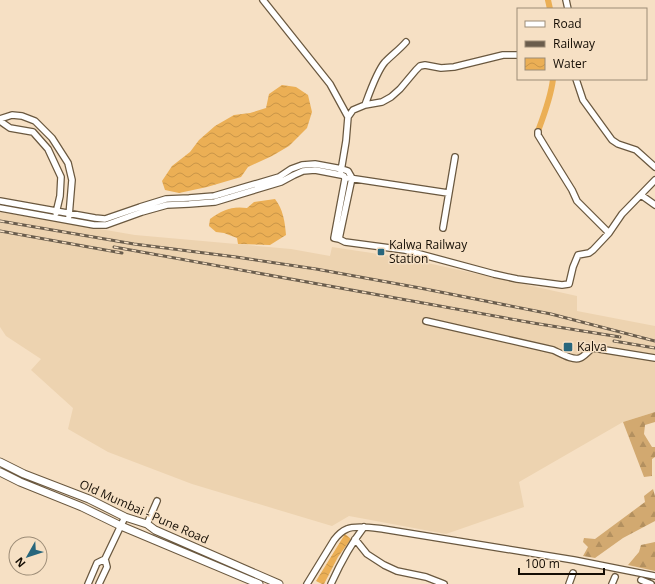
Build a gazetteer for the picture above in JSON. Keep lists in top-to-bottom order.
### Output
{
  "streets": {
    "main road": ["Old Mumbai - Pune Road"]
  },
  "places": {
    "transit": ["Kalwa Railway Station", "Kalva"]
  },
  "legend": ["Road", "Railway", "Water"],
  "scale_bar": "100 m",
  "north": "bottom left"
}
